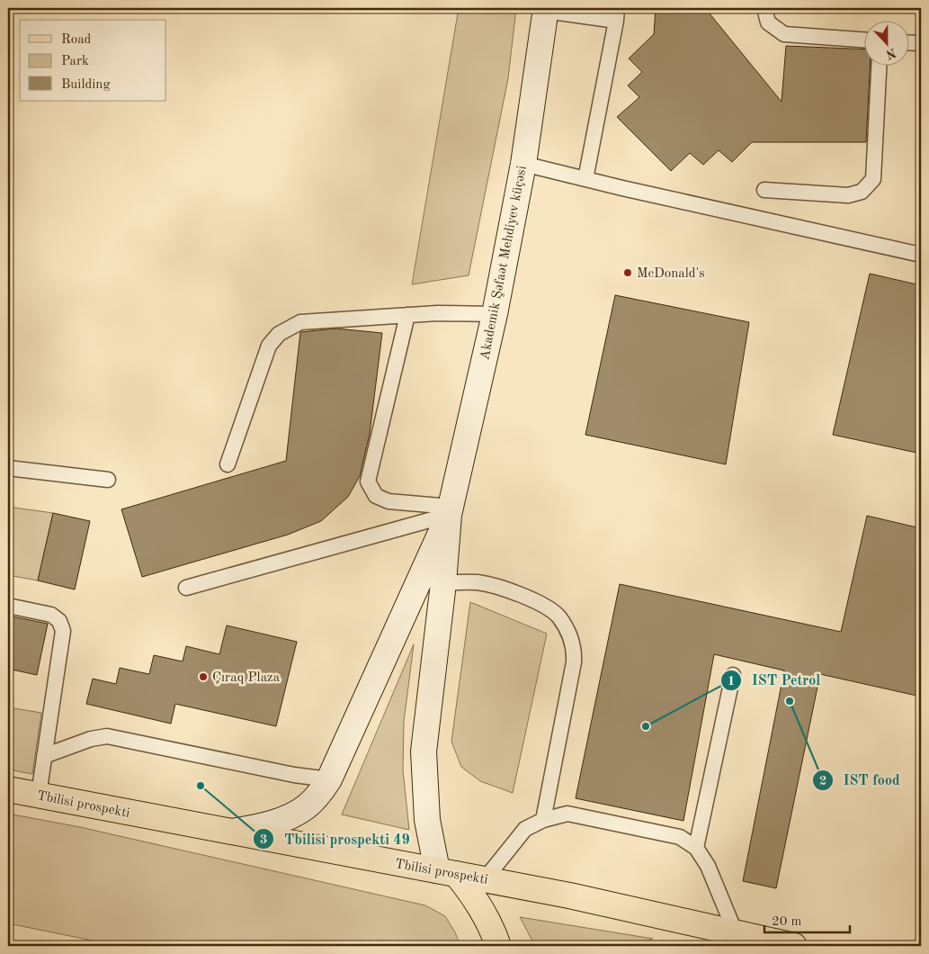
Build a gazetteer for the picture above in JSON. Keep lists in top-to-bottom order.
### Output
{
  "streets": {
    "main road": ["Akademik Şəfaət Mehdiyev küçəsi", "Tbilisi prospekti"]
  },
  "places": [
    "McDonald's",
    "Çıraq Plaza",
    "IST food",
    "IST Petrol",
    "Tbilisi prospekti 49"
  ],
  "legend": ["Road", "Park", "Building"],
  "scale_bar": "20 m",
  "north": "bottom"
}
